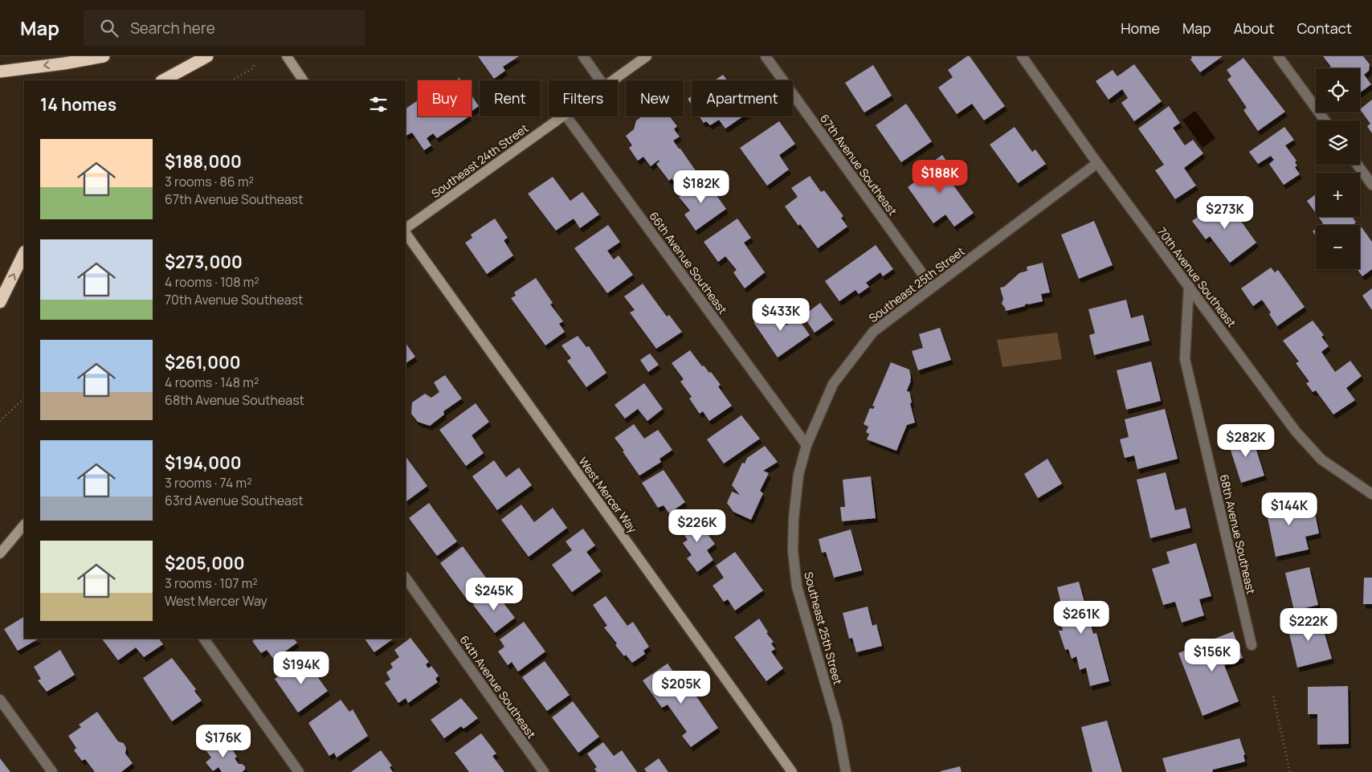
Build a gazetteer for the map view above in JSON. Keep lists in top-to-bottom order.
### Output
{
  "streets": {
    "street": [
      "Southeast 24th Street",
      "67th Avenue Southeast",
      "66th Avenue Southeast",
      "70th Avenue Southeast",
      "Southeast 25th Street",
      "West Mercer Way",
      "68th Avenue Southeast",
      "64th Avenue Southeast"
    ]
  },
  "crossings": [
    ["67th Avenue Southeast", "Southeast 25th Street"],
    ["66th Avenue Southeast", "Southeast 25th Street"],
    ["70th Avenue Southeast", "Southeast 25th Street"],
    ["70th Avenue Southeast", "68th Avenue Southeast"]
  ],
  "page": {
    "header": "Map",
    "search": "Search here",
    "nav": [
      "Home",
      "Map",
      "About",
      "Contact"
    ],
    "map_buttons": ["+", "−"],
    "chip": [
      "Buy",
      "Rent",
      "Filters",
      "New",
      "Apartment"
    ],
    "heading": "14 homes",
    "list": [
      {
        "name": "$188,000",
        "note": "3 rooms · 86 m² · 67th Avenue Southeast"
      },
      {
        "name": "$273,000",
        "note": "4 rooms · 108 m² · 70th Avenue Southeast"
      },
      {
        "name": "$261,000",
        "note": "4 rooms · 148 m² · 68th Avenue Southeast"
      },
      {
        "name": "$194,000",
        "note": "3 rooms · 74 m² · 63rd Avenue Southeast"
      },
      {
        "name": "$205,000",
        "note": "3 rooms · 107 m² · West Mercer Way"
      }
    ],
    "price": [
      "$188K",
      "$182K",
      "$273K",
      "$433K",
      "$282K",
      "$144K",
      "$226K",
      "$245K",
      "$261K",
      "$222K",
      "$156K",
      "$194K",
      "$205K",
      "$176K"
    ]
  }
}
